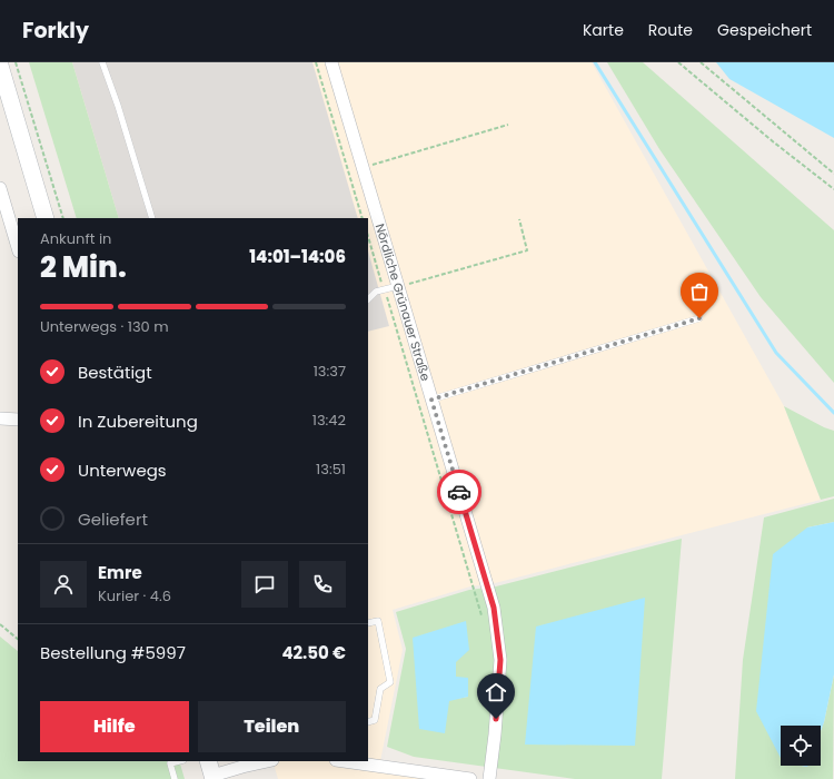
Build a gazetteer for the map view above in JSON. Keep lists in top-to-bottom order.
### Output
{
  "streets": {
    "street": ["Nördliche Grünauer Straße"]
  },
  "page": {
    "header": "Forkly",
    "nav": ["Karte", "Route", "Gespeichert"],
    "heading": ["2 Min.", "Ankunft in", "14:01–14:06"],
    "panel": [
      "Emre",
      "Kurier · 4.6",
      "Bestellung #5997",
      "42.50 €"
    ],
    "bar": "Unterwegs · 130 m",
    "list": [
      ["Bestätigt", "13:37"],
      ["In Zubereitung", "13:42"],
      ["Unterwegs", "13:51"],
      "Geliefert"
    ],
    "buttons": ["Hilfe", "Teilen"]
  }
}
